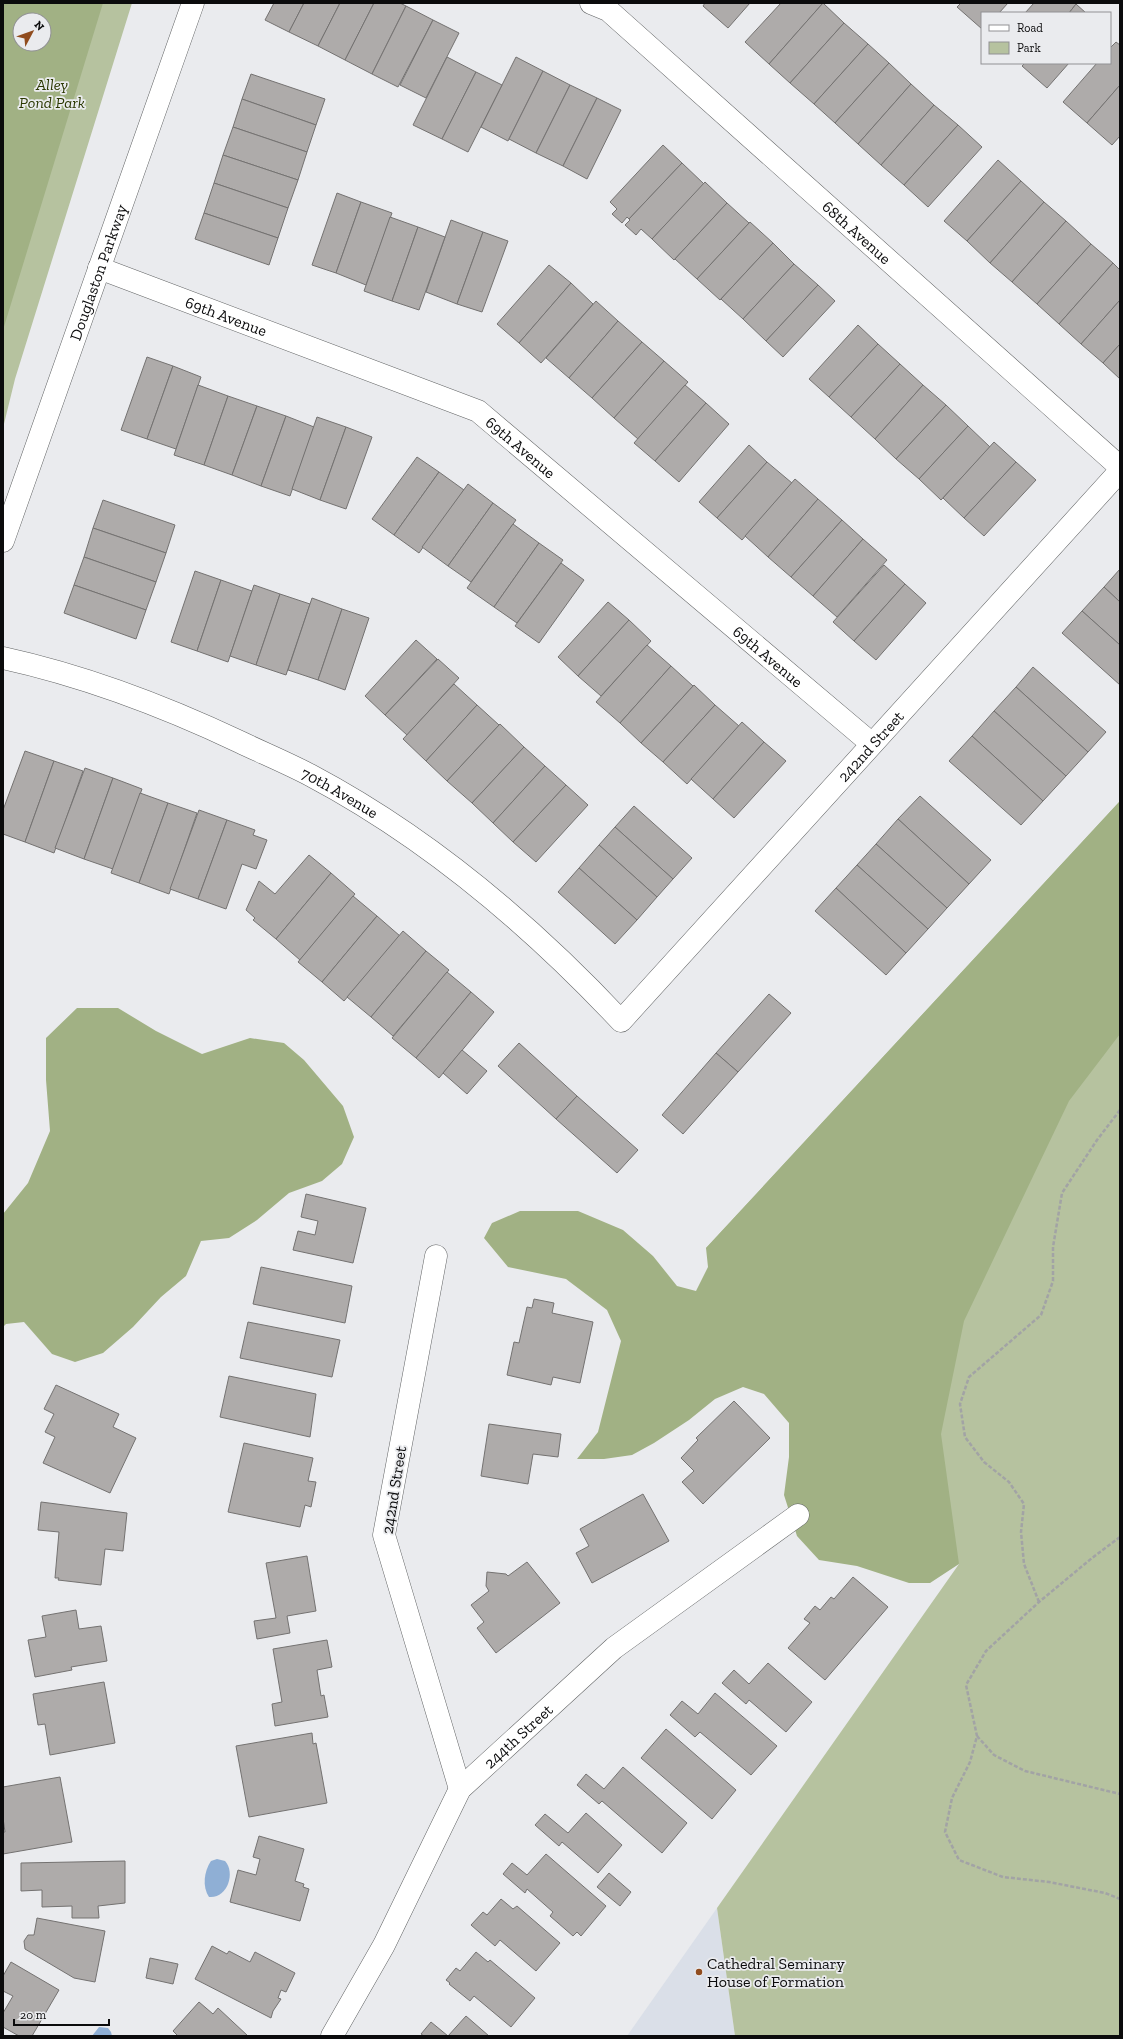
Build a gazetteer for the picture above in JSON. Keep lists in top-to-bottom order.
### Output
{
  "streets": {
    "street": [
      "68th Avenue",
      "Douglaston Parkway",
      "69th Avenue",
      "242nd Street",
      "70th Avenue",
      "244th Street"
    ]
  },
  "crossings": [
    ["Douglaston Parkway", "69th Avenue"],
    ["69th Avenue", "242nd Street"],
    ["242nd Street", "70th Avenue"],
    ["242nd Street", "244th Street"]
  ],
  "parks": ["Alley Pond Park"],
  "places": ["Cathedral Seminary House of Formation"],
  "legend": ["Road", "Park"],
  "scale_bar": "20 m",
  "north": "top right"
}
